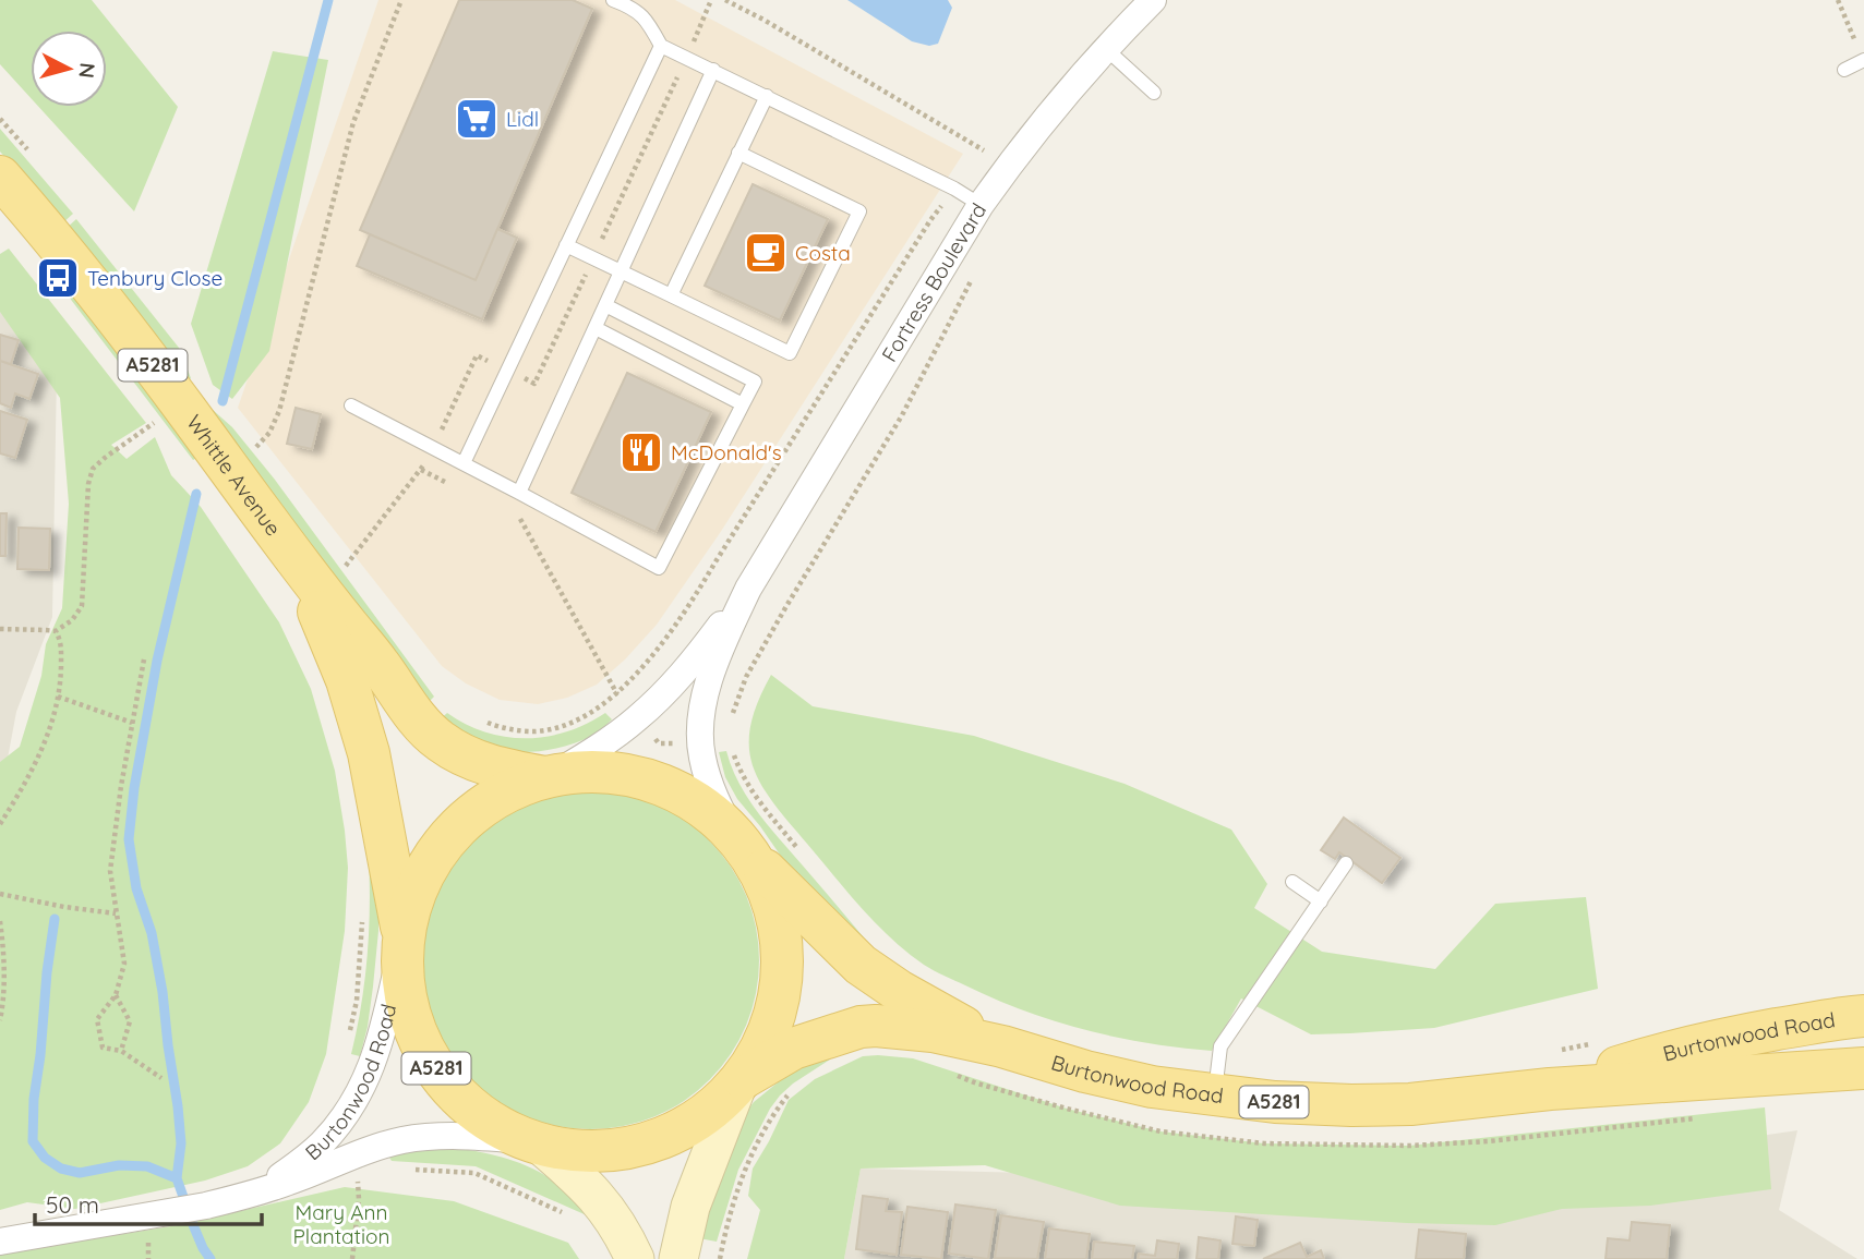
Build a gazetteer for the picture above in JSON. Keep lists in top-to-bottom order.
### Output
{
  "streets": {
    "main road": ["A5281", "Whittle Avenue", "Burtonwood Road"],
    "street": ["Fortress Boulevard"]
  },
  "crossings": [
    ["Fortress Boulevard", "A5281"],
    ["Fortress Boulevard", "Whittle Avenue"],
    ["Fortress Boulevard", "Burtonwood Road"],
    ["A5281", "Whittle Avenue"],
    ["A5281", "Burtonwood Road"],
    ["Whittle Avenue", "Burtonwood Road"]
  ],
  "parks": ["Mary Ann Plantation"],
  "places": {
    "supermarket": ["Lidl"],
    "cafe": ["Costa"],
    "bus stop": ["Tenbury Close"],
    "restaurant": ["McDonald's"]
  },
  "scale_bar": "50 m",
  "north": "right"
}
